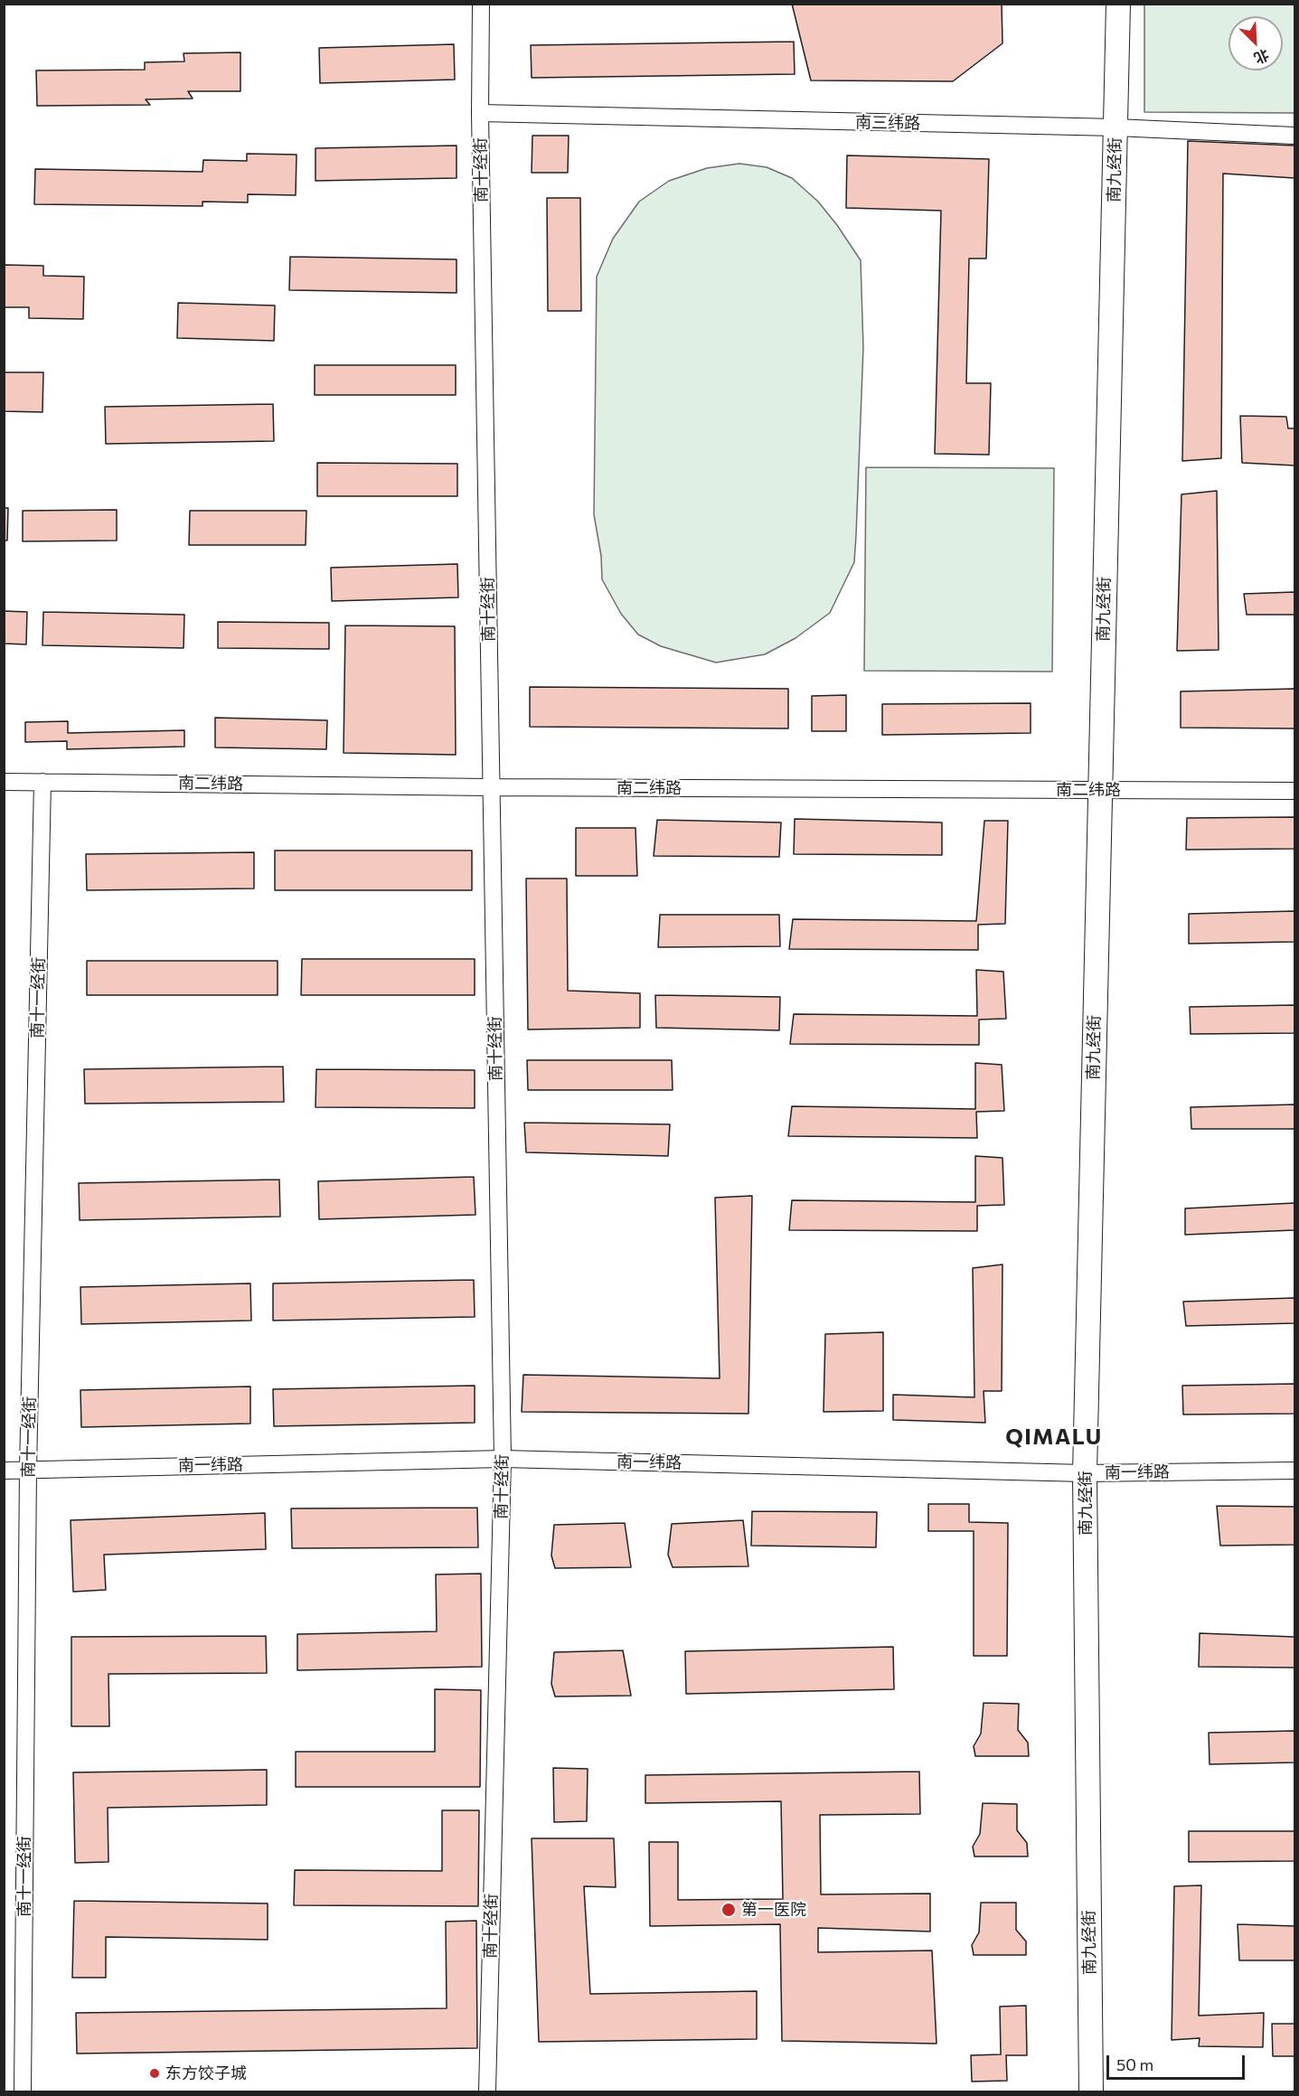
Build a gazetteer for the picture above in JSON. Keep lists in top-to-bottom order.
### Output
{
  "streets": {
    "main road": ["南九经街"],
    "street": [
      "南三纬路",
      "南十经街",
      "南二纬路",
      "南十一经街",
      "南一纬路"
    ]
  },
  "crossings": [
    ["南三纬路", "南十经街"],
    ["南三纬路", "南九经街"],
    ["南十经街", "南二纬路"],
    ["南十经街", "南一纬路"],
    ["南九经街", "南二纬路"],
    ["南九经街", "南一纬路"],
    ["南二纬路", "南十一经街"],
    ["南十一经街", "南一纬路"]
  ],
  "districts": ["QIMALU"],
  "places": ["第一医院", "东方饺子城"],
  "scale_bar": "50 m",
  "north": "bottom right"
}
